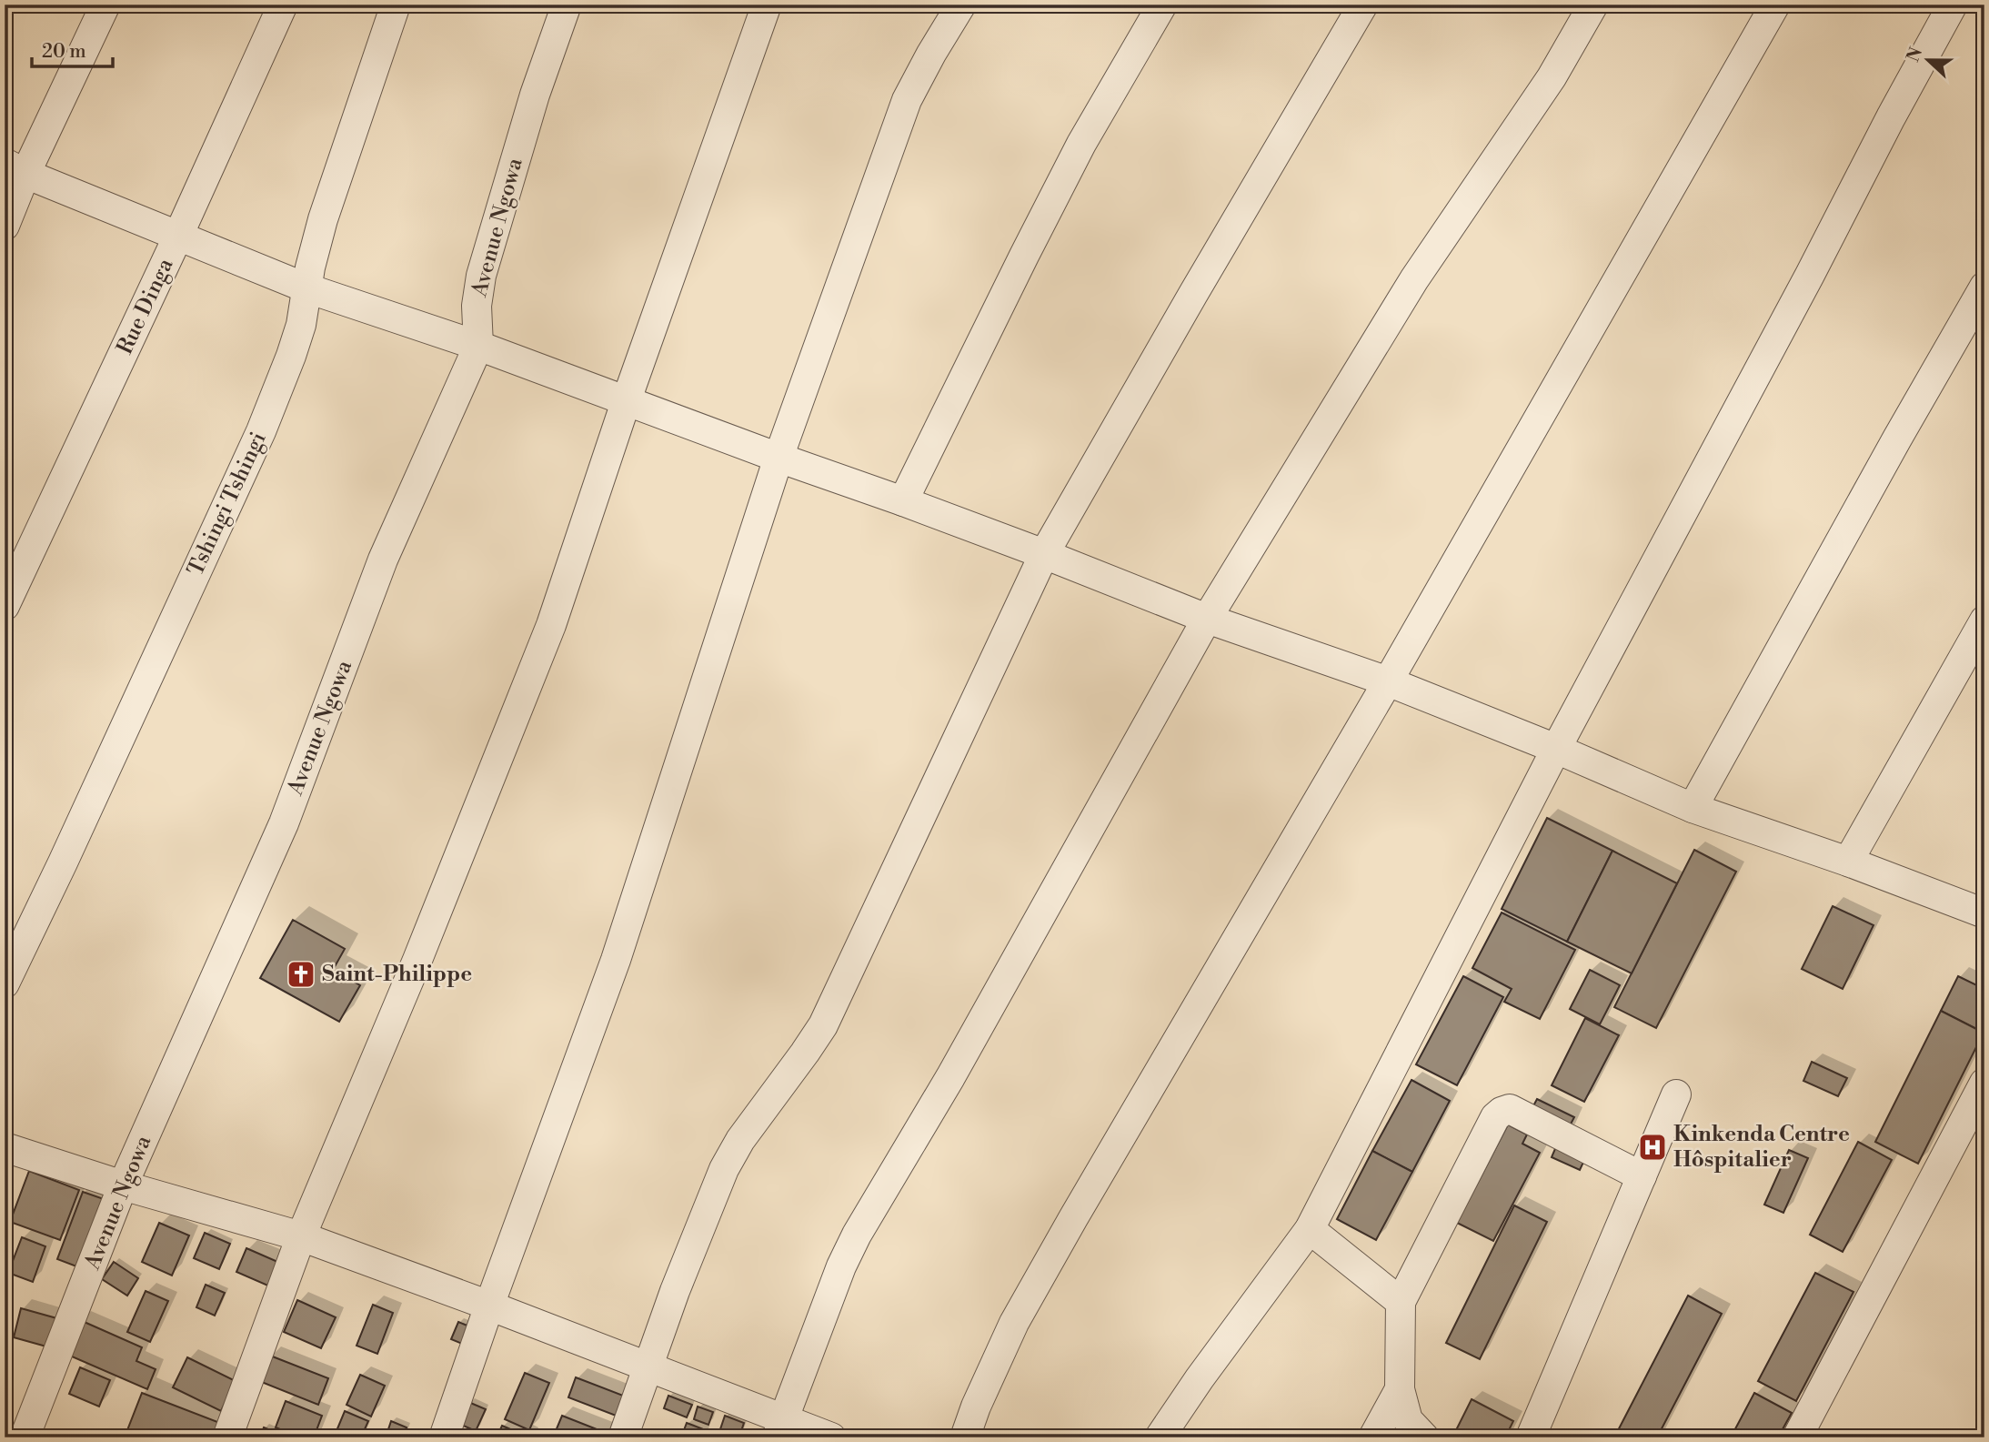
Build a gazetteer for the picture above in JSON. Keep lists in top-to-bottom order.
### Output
{
  "streets": {
    "street": ["Avenue Ngowa", "Rue Dinga", "Tshingi Tshingi"]
  },
  "places": {
    "church": ["Saint-Philippe"],
    "hospital": ["Kinkenda Centre Hôspitalier"]
  },
  "scale_bar": "20 m",
  "north": "left"
}
